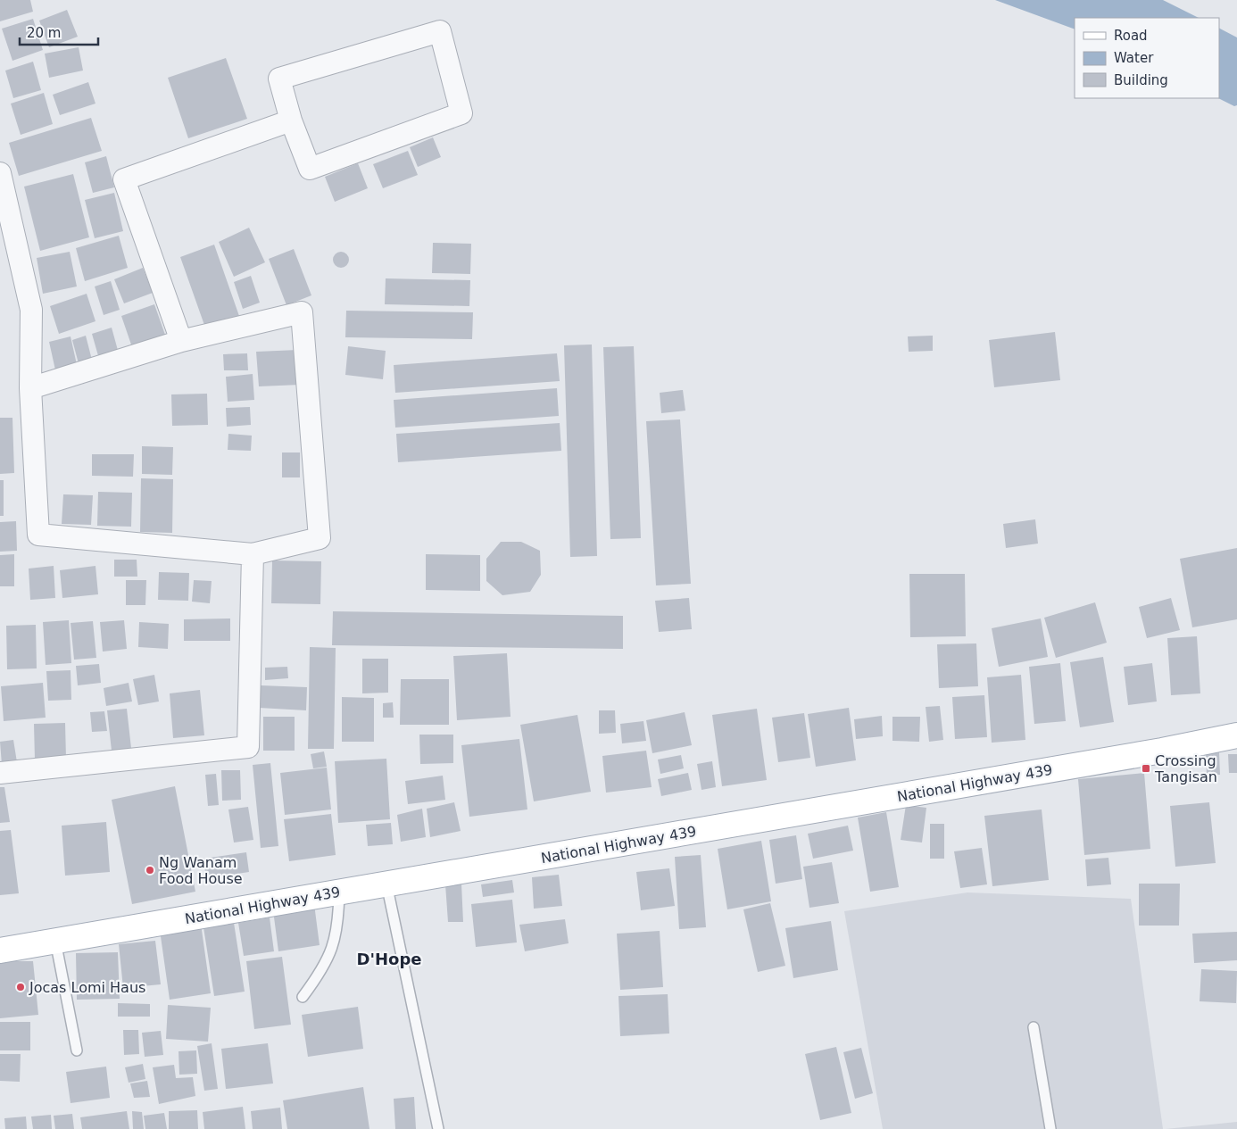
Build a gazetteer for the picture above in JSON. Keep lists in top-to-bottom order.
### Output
{
  "streets": {
    "main road": ["National Highway 439"]
  },
  "districts": ["D'Hope"],
  "places": {
    "transit": ["Crossing Tangisan"],
    "other": ["Ng Wanam Food House", "Jocas Lomi Haus"]
  },
  "legend": ["Road", "Water", "Building"],
  "scale_bar": "20 m"
}
